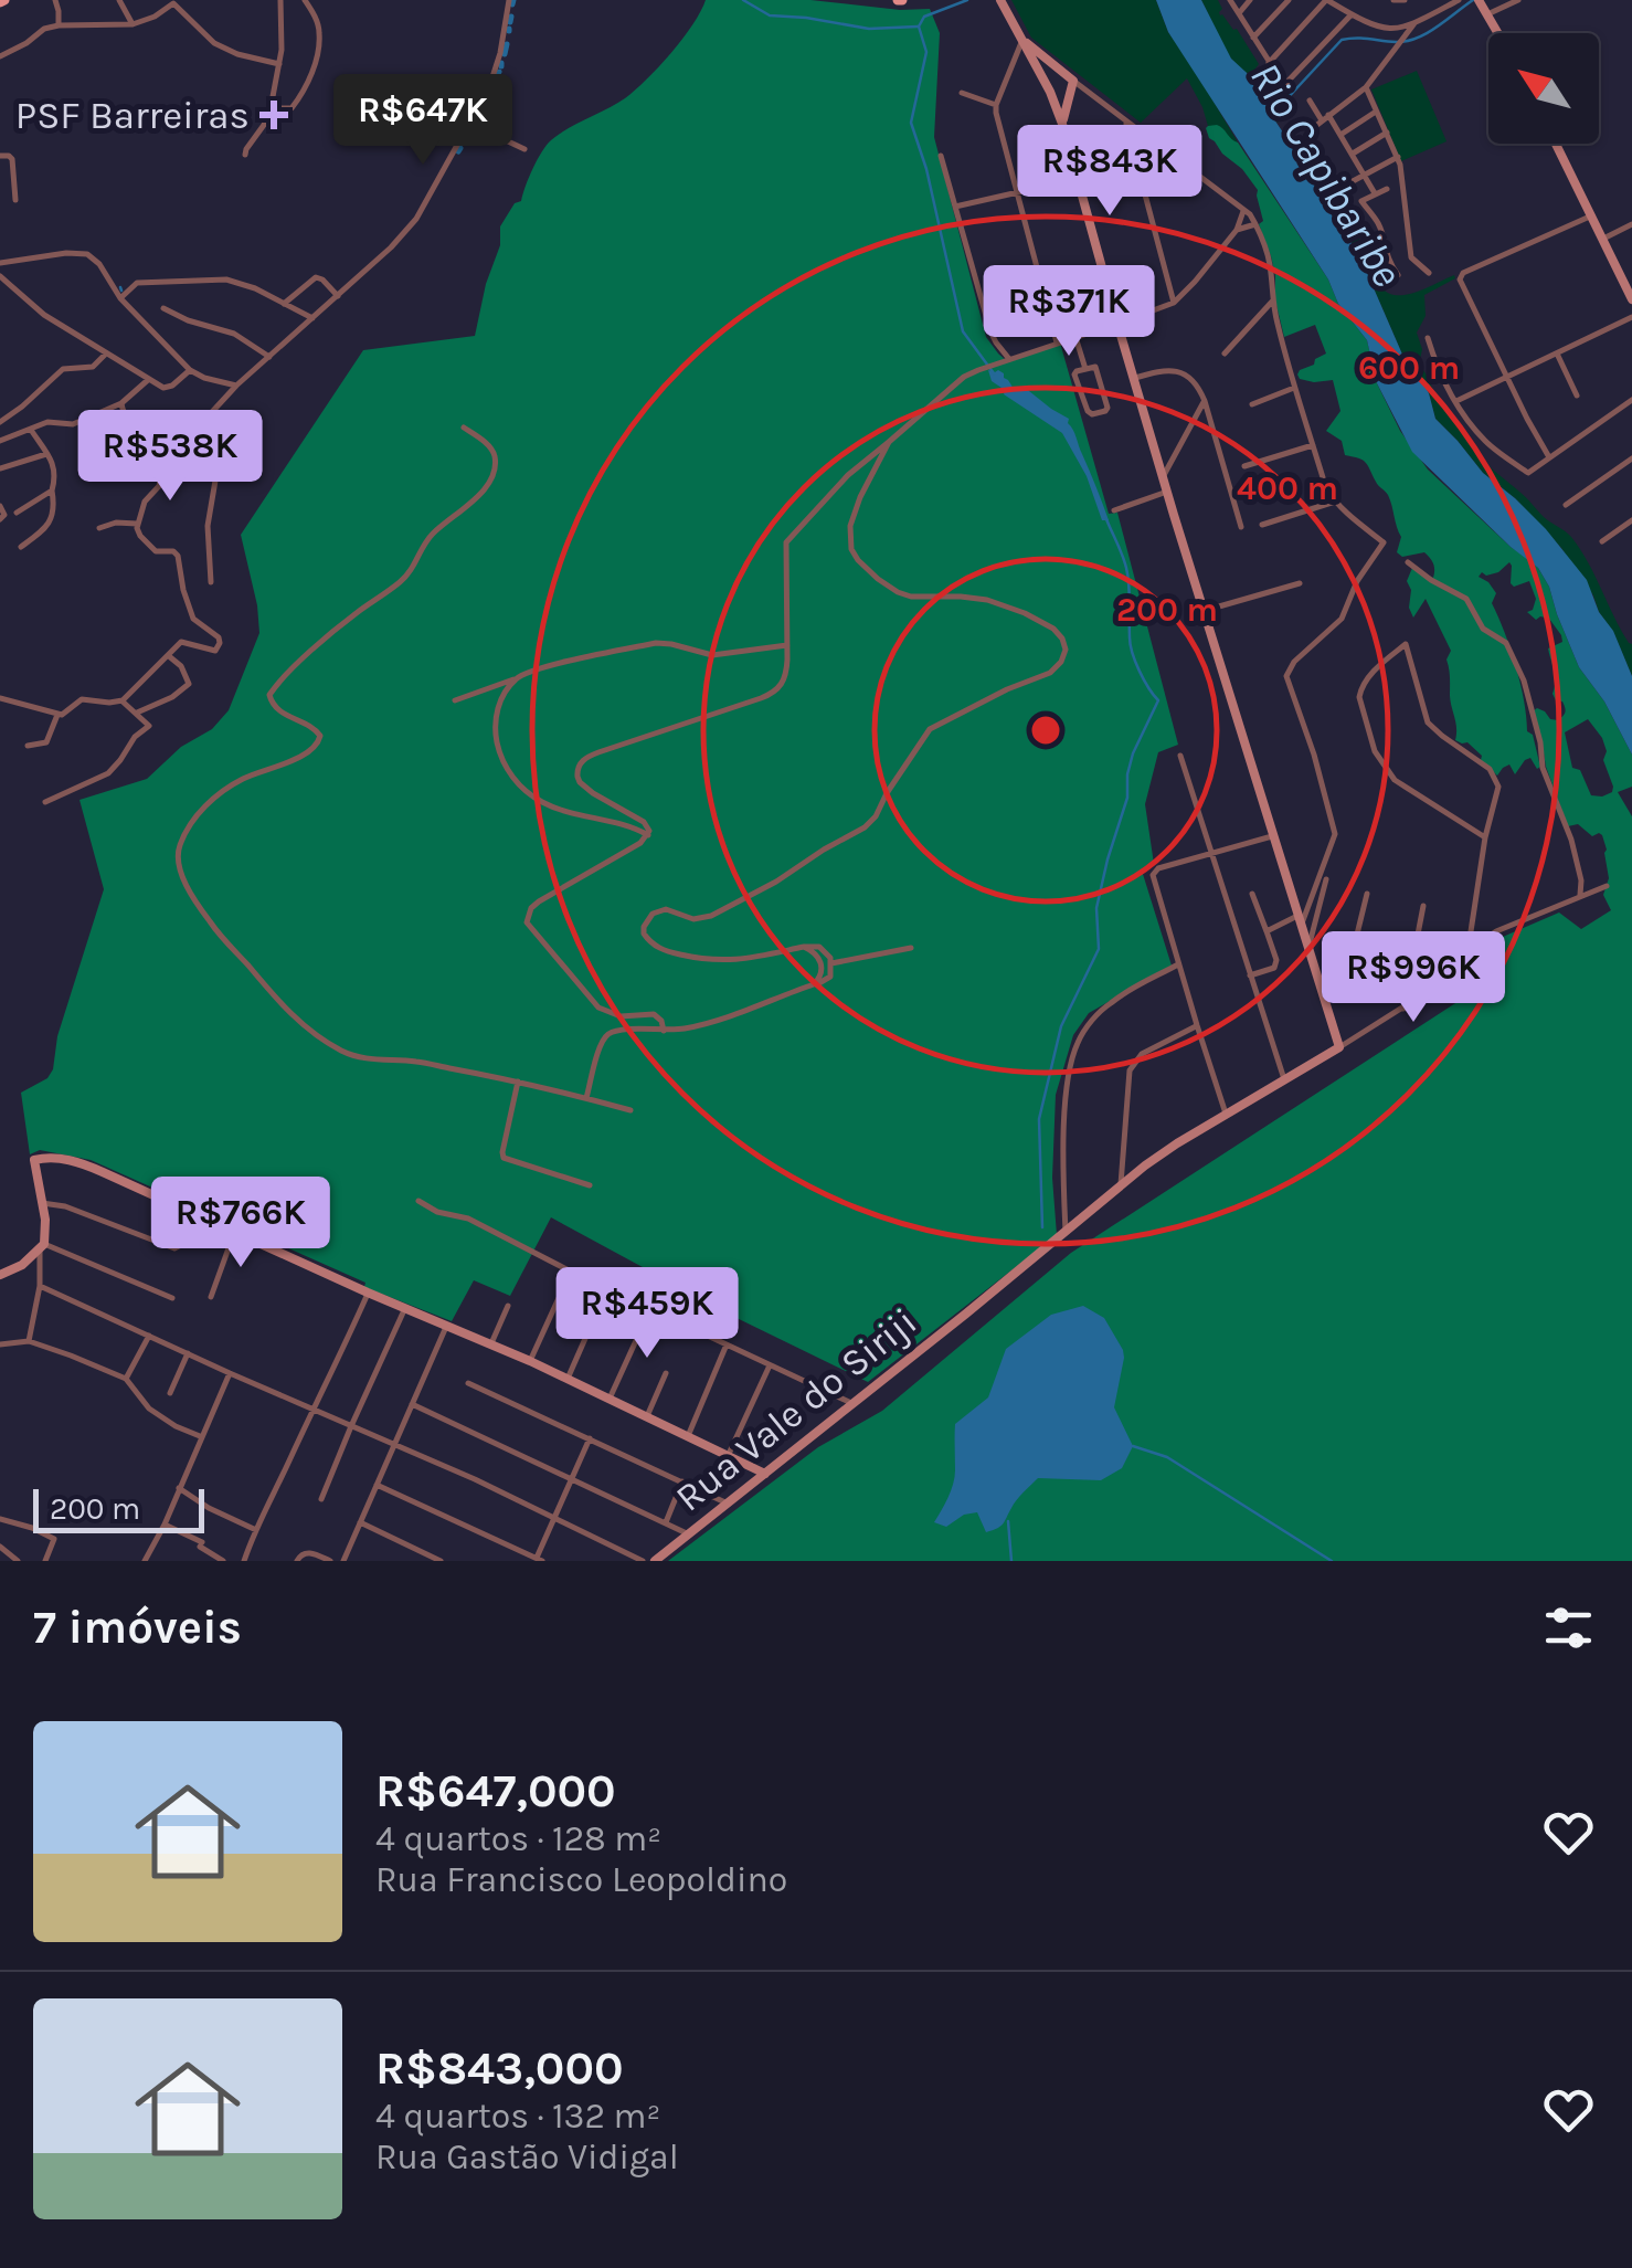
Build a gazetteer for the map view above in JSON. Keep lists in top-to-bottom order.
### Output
{
  "streets": {
    "street": ["Rua Vale do Siriji"]
  },
  "water": ["Rio Capibaribe"],
  "places": {
    "health": ["PSF Barreiras"]
  },
  "scale_bar": "200 m",
  "north": "top left",
  "page": {
    "price": [
      "R$647K",
      "R$843K",
      "R$371K",
      "R$538K",
      "R$996K",
      "R$766K",
      "R$459K"
    ],
    "scale": "200 m",
    "heading": "7 imóveis",
    "list": [
      {
        "name": "R$647,000",
        "note": "4 quartos · 128 m² · Rua Francisco Leopoldino"
      },
      {
        "name": "R$843,000",
        "note": "4 quartos · 132 m² · Rua Gastão Vidigal"
      }
    ]
  },
  "rings": ["600 m", "400 m", "200 m"]
}
